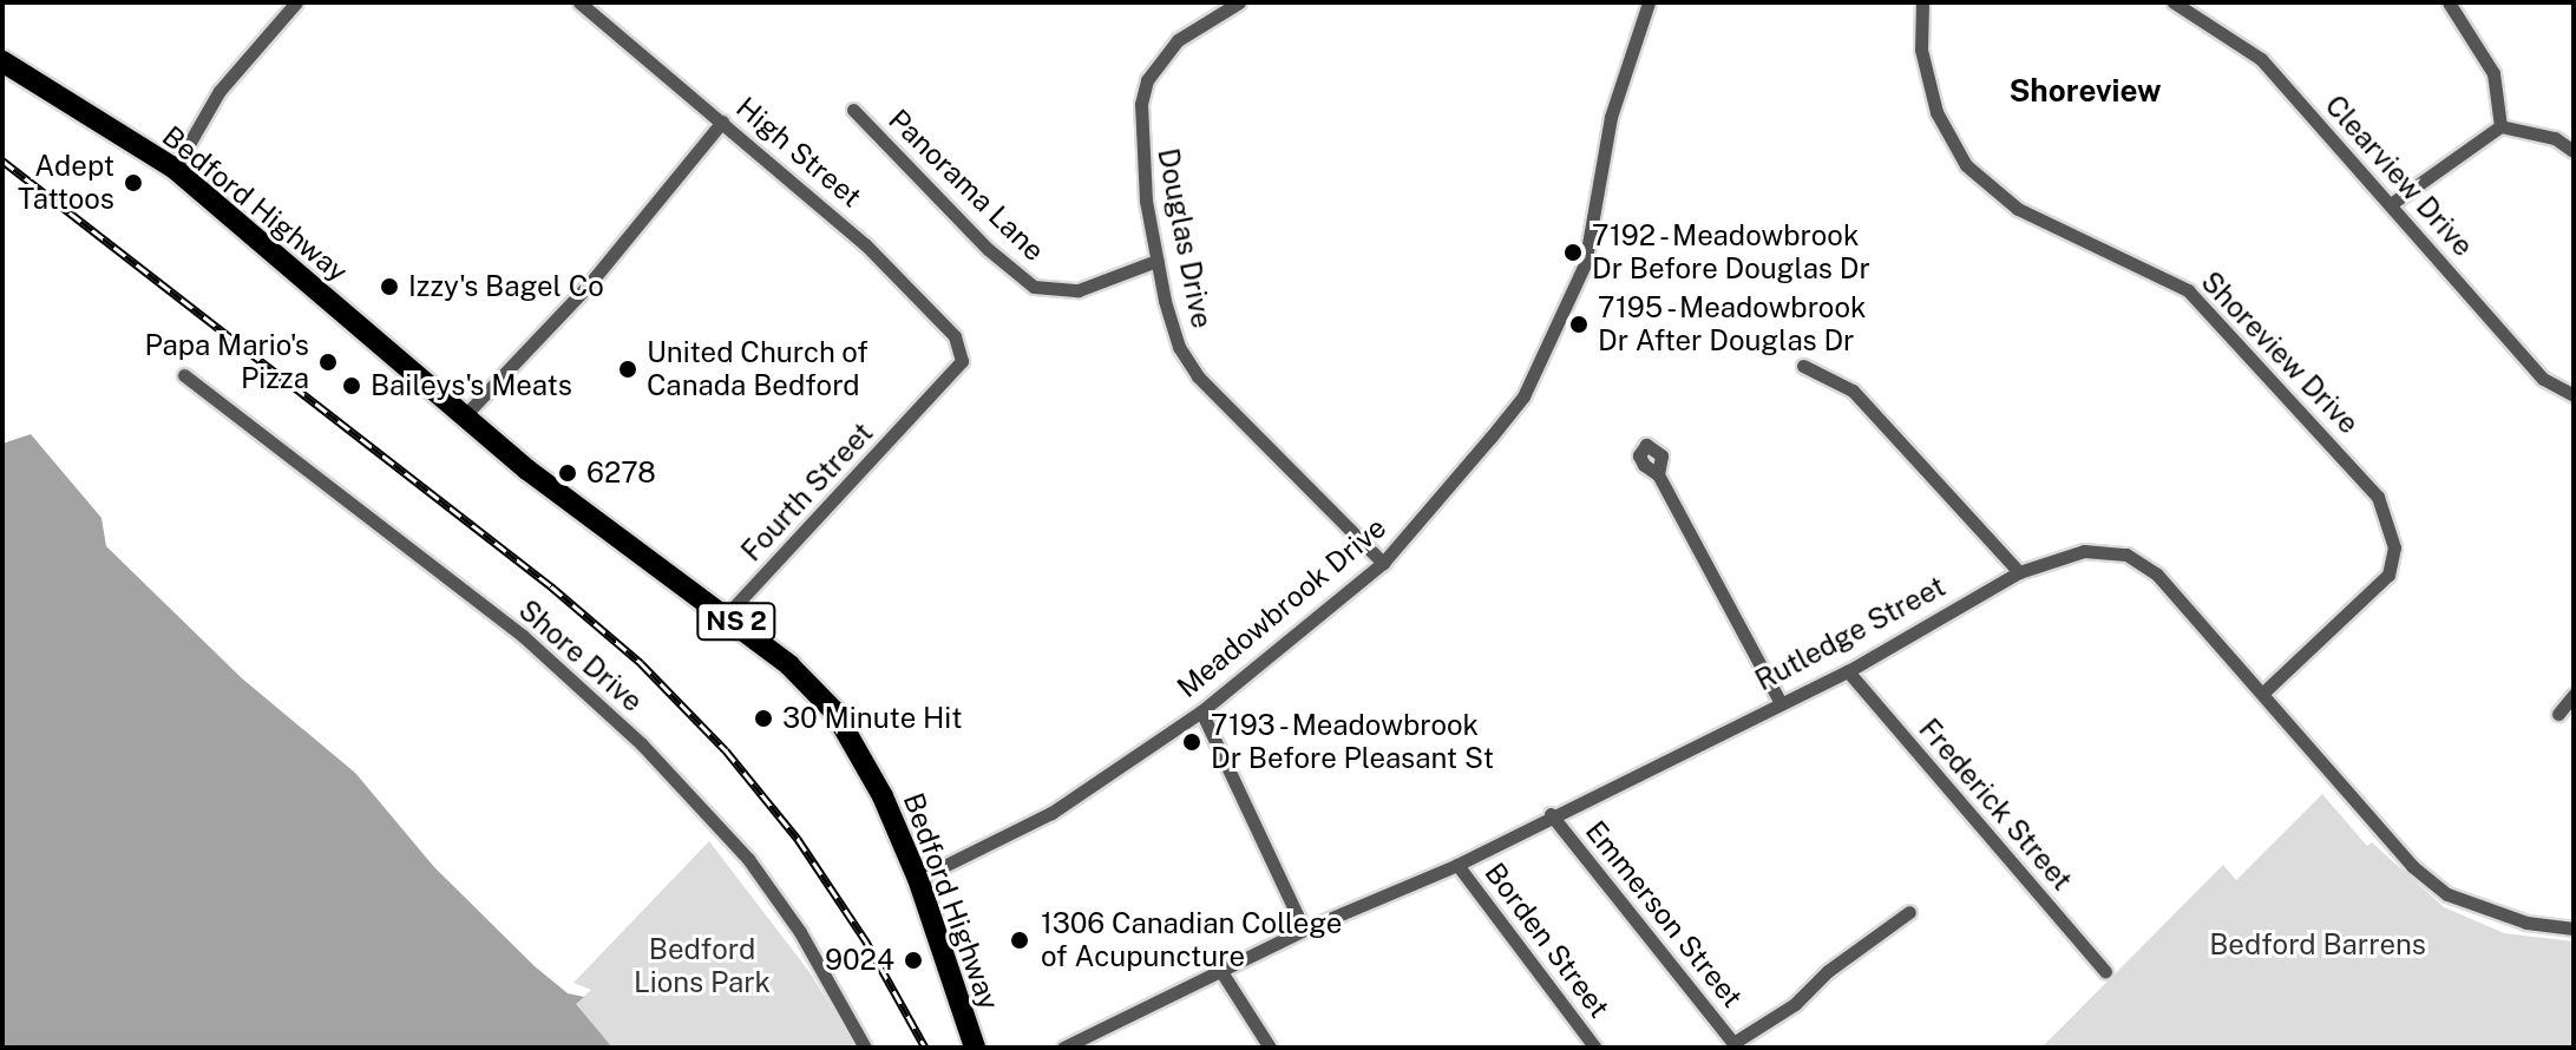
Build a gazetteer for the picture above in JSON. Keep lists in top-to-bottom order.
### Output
{
  "streets": {
    "main road": ["Bedford Highway", "NS 2"],
    "street": [
      "High Street",
      "Clearview Drive",
      "Panorama Lane",
      "Douglas Drive",
      "Shoreview Drive",
      "Fourth Street",
      "Meadowbrook Drive",
      "Rutledge Street",
      "Shore Drive",
      "Frederick Street",
      "Emmerson Street",
      "Borden Street"
    ]
  },
  "crossings": [
    ["High Street", "Fourth Street"],
    ["Panorama Lane", "Douglas Drive"],
    ["Bedford Highway", "Fourth Street"],
    ["Bedford Highway", "Meadowbrook Drive"],
    ["Douglas Drive", "Meadowbrook Drive"],
    ["Shoreview Drive", "Rutledge Street"],
    ["Rutledge Street", "Frederick Street"],
    ["Rutledge Street", "Emmerson Street"],
    ["Rutledge Street", "Borden Street"]
  ],
  "districts": ["Shoreview"],
  "parks": ["Bedford Barrens", "Bedford Lions Park"],
  "places": [
    "Adept Tattoos",
    "7192 - Meadowbrook Dr Before Douglas Dr",
    "Izzy's Bagel Co",
    "7195 - Meadowbrook Dr After Douglas Dr",
    "Papa Mario's Pizza",
    "United Church of Canada Bedford",
    "Baileys's Meats",
    "6278",
    "30 Minute Hit",
    "7193 - Meadowbrook Dr Before Pleasant St",
    "1306 Canadian College of Acupuncture",
    "9024"
  ]
}
